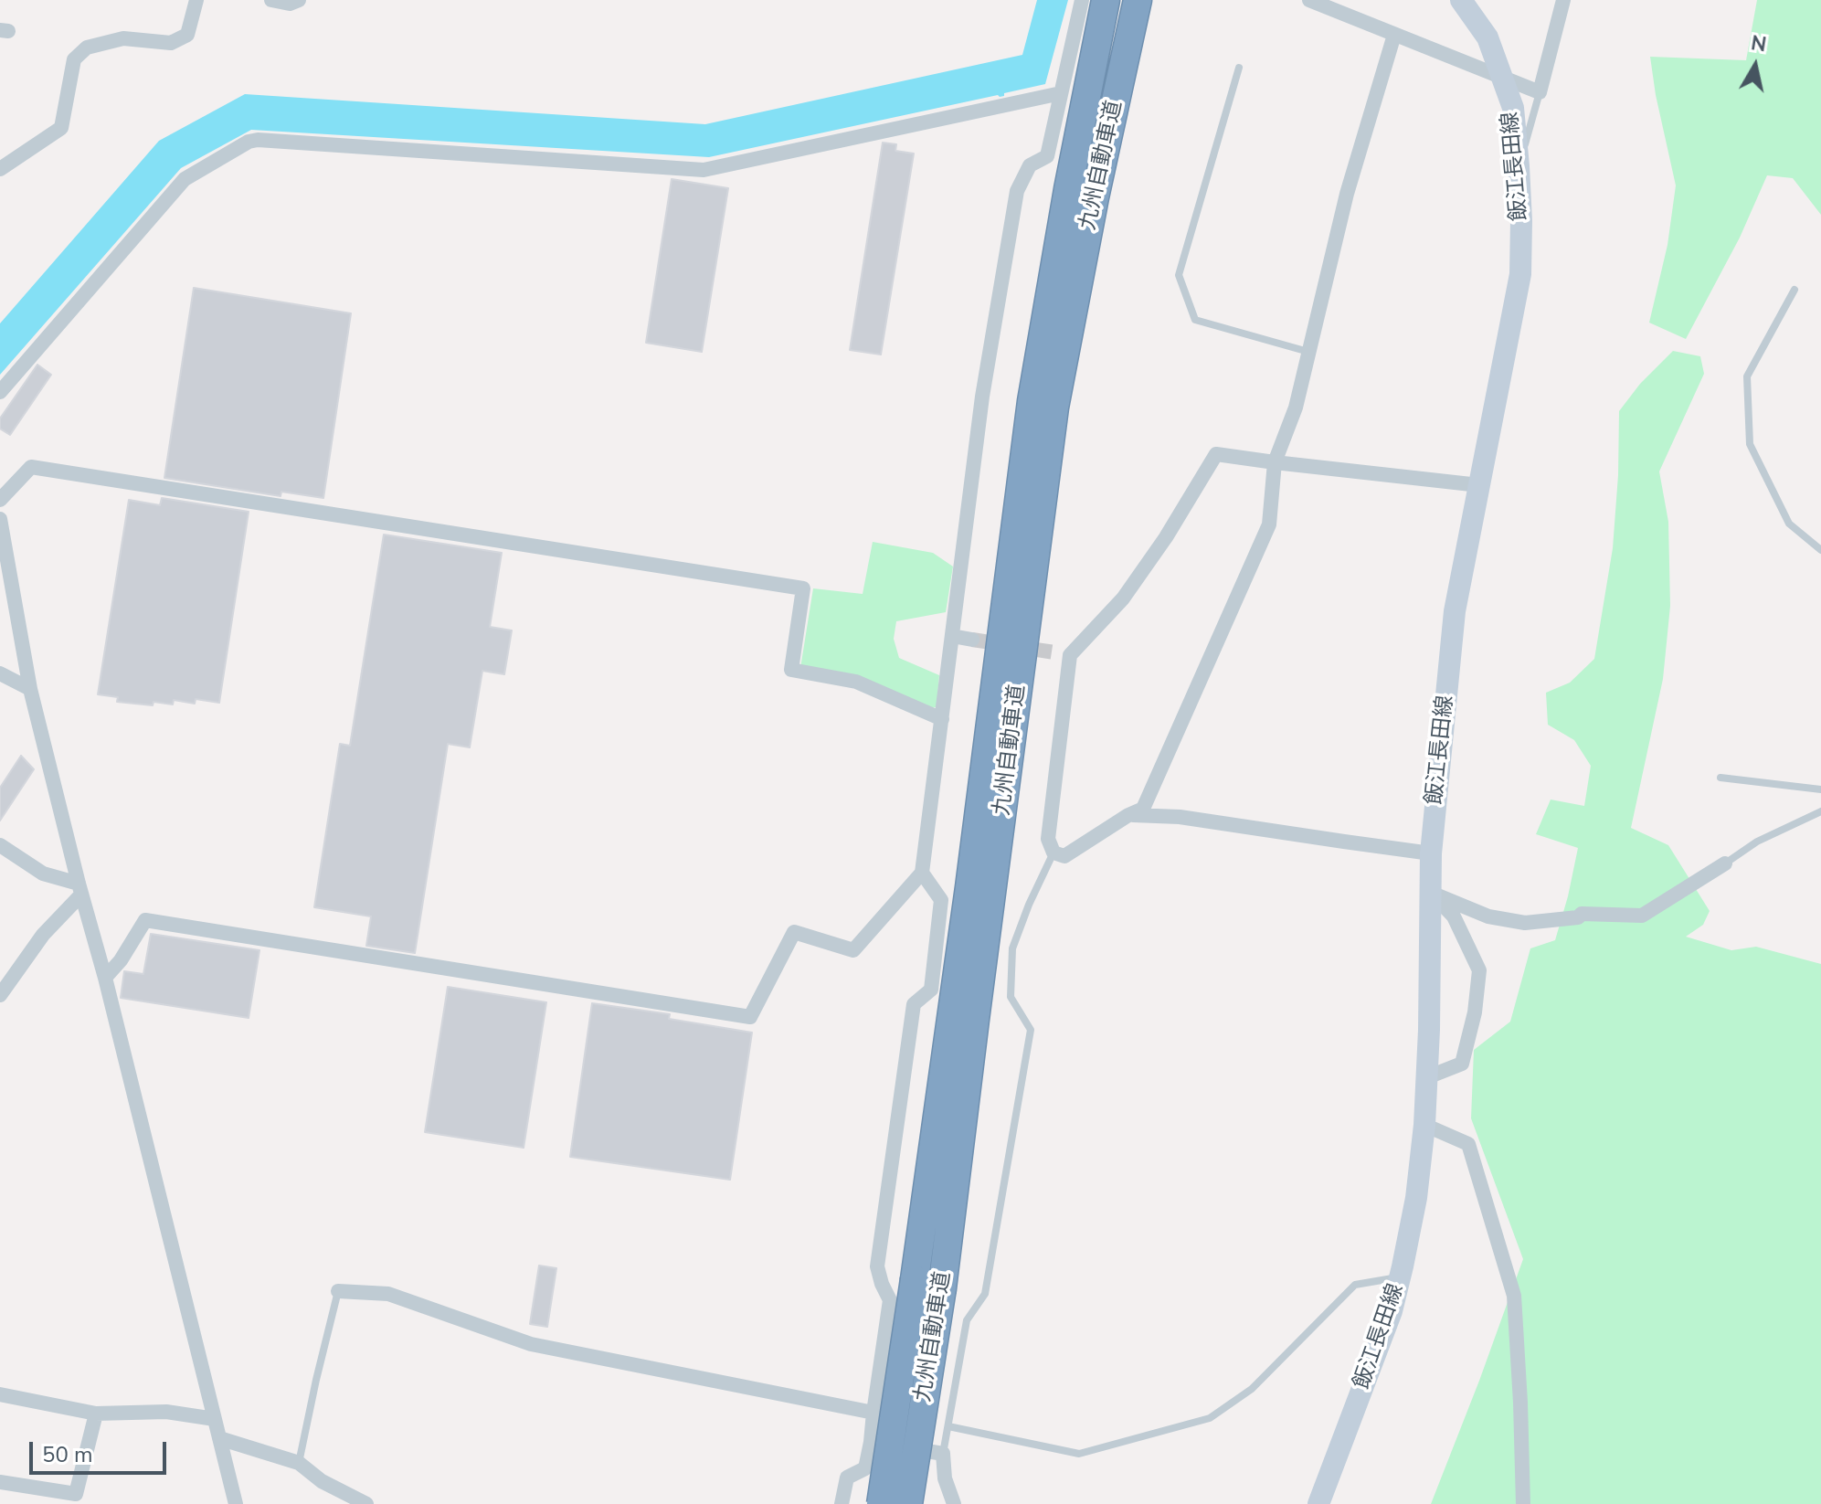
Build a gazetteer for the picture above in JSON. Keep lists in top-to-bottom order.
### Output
{
  "streets": {
    "highway": ["九州自動車道"],
    "main road": ["飯江長田線"]
  },
  "scale_bar": "50 m",
  "north": "top"
}
